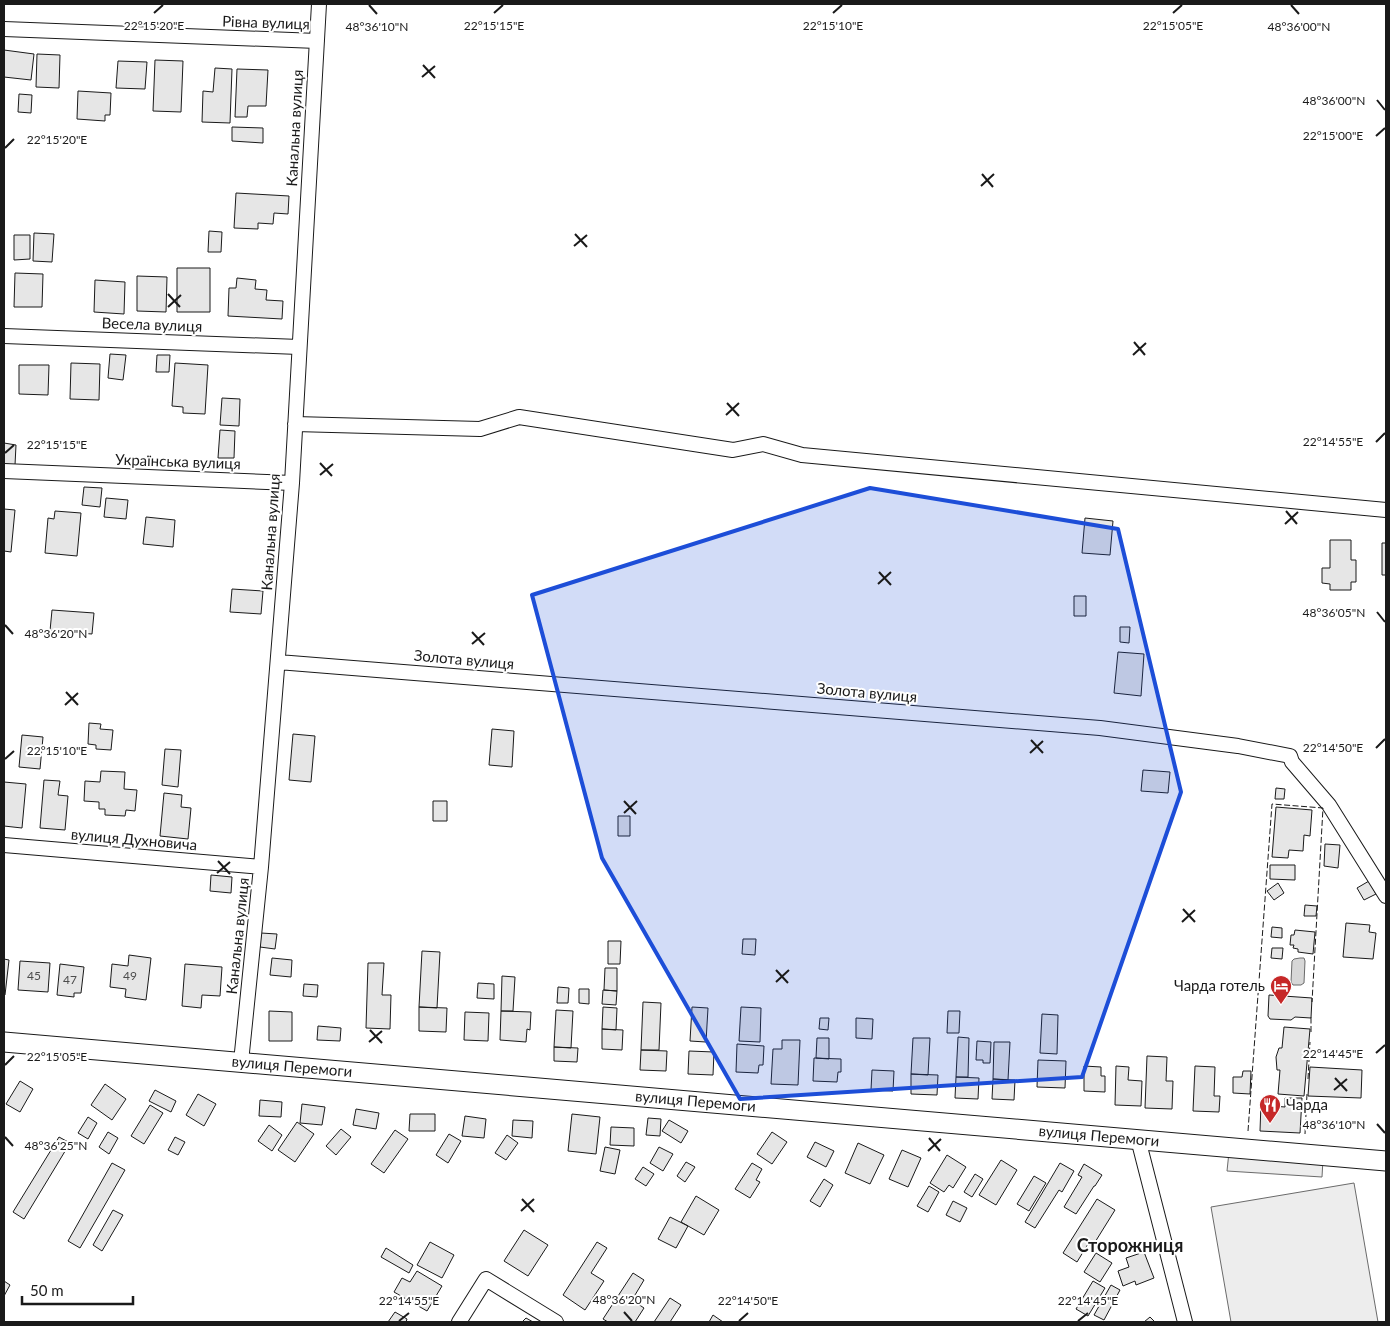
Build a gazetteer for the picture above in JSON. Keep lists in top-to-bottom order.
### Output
{
  "streets": {
    "street": [
      "Рівна вулиця",
      "Канальна вулиця",
      "Весела вулиця",
      "Українська вулиця",
      "Золота вулиця",
      "вулиця Духновича",
      "вулиця Перемоги"
    ]
  },
  "crossings": [
    ["Рівна вулиця", "Канальна вулиця"],
    ["Канальна вулиця", "Весела вулиця"],
    ["Канальна вулиця", "Українська вулиця"],
    ["Канальна вулиця", "Золота вулиця"],
    ["Канальна вулиця", "вулиця Духновича"],
    ["Канальна вулиця", "вулиця Перемоги"]
  ],
  "districts": ["Сторожниця"],
  "places": {
    "hotel": ["Чарда готель"],
    "restaurant": ["Чарда"]
  },
  "house_numbers": ["45", "49", "47"],
  "scale_bar": "50 m",
  "coordinates": [
    "22°15'15\"E",
    "22°15'10\"E",
    "22°15'20\"E",
    "22°15'05\"E",
    "48°36'00\"N",
    "48°36'10\"N",
    "22°15'00\"E",
    "22°14'55\"E",
    "48°36'05\"N",
    "48°36'20\"N",
    "22°14'50\"E",
    "22°14'45\"E",
    "48°36'25\"N"
  ]
}
